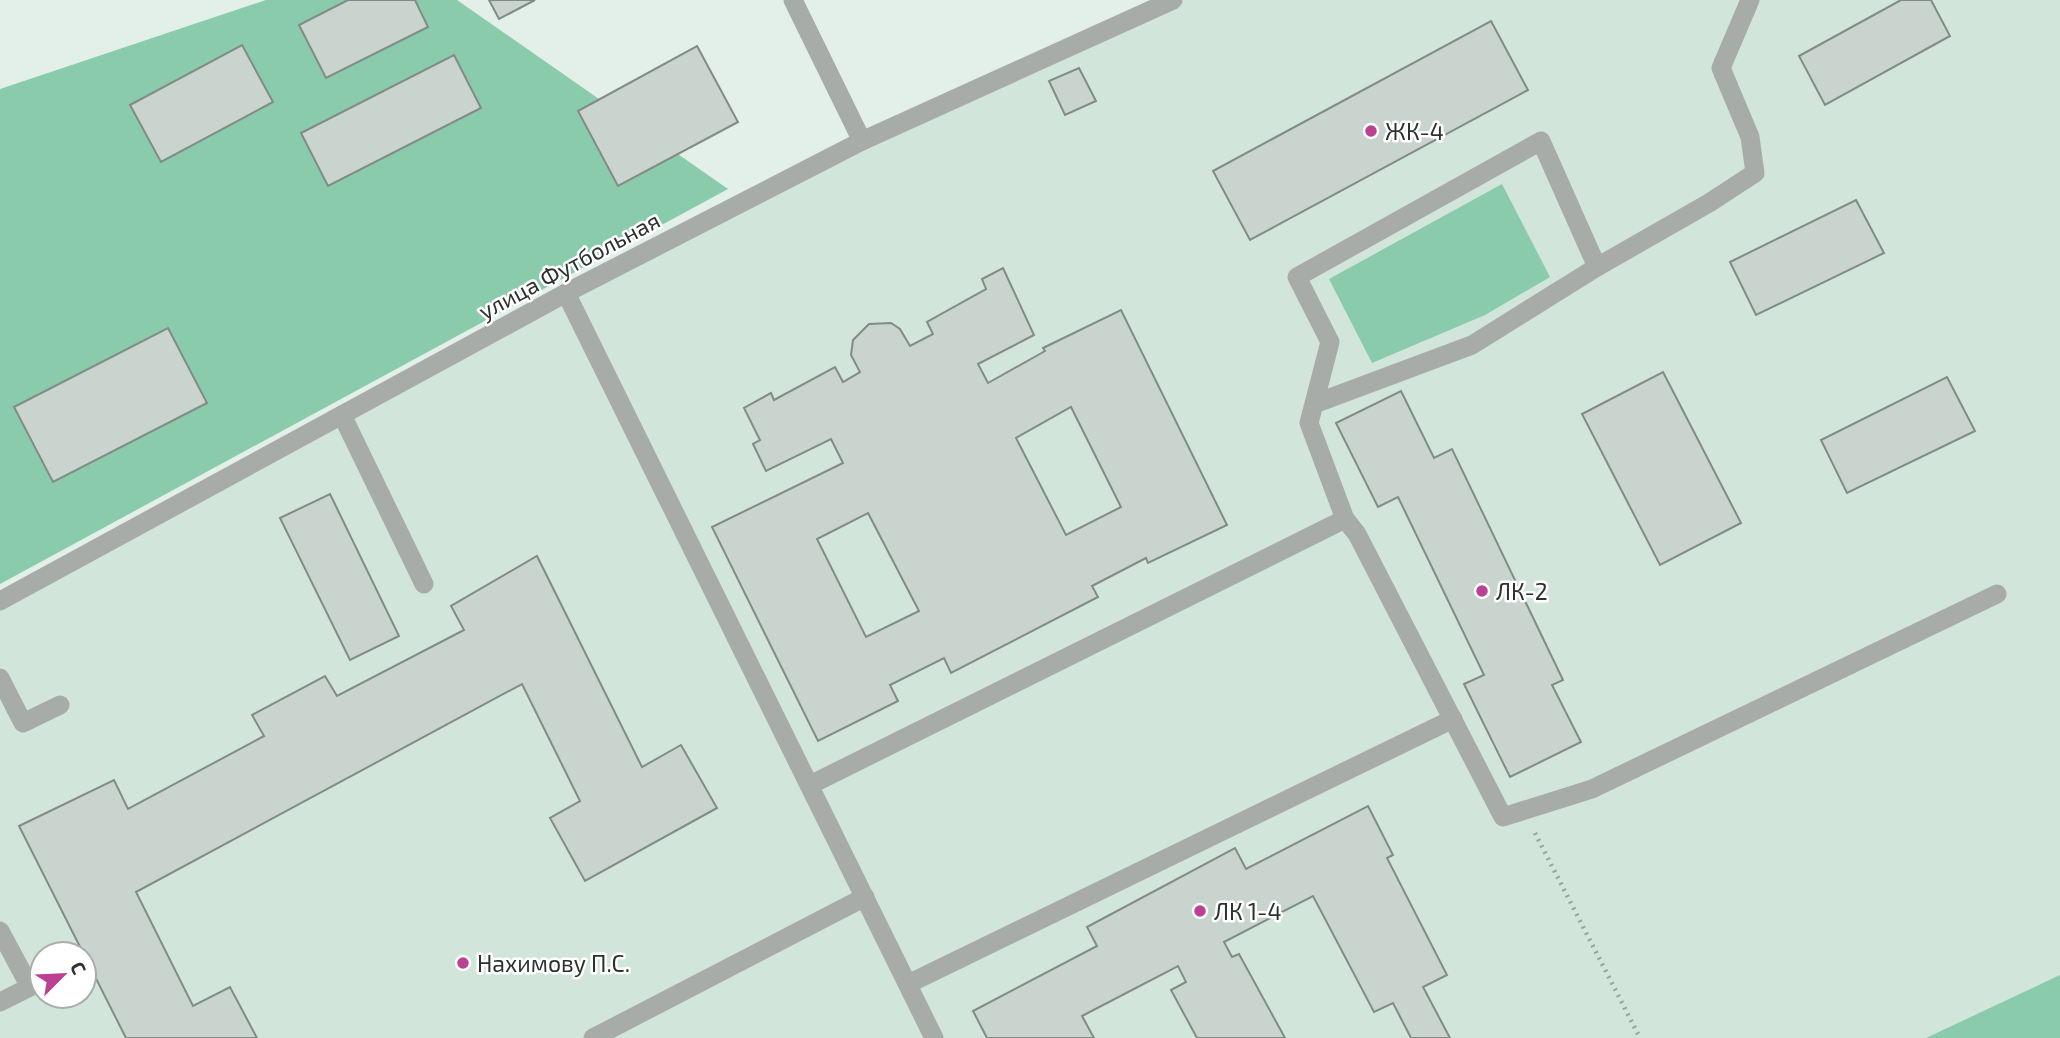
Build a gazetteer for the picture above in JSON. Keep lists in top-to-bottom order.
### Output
{
  "streets": {
    "street": ["улица Футбольная"]
  },
  "places": [
    "ЖК-4",
    "ЛК-2",
    "ЛК 1-4",
    "Нахимову П.С."
  ],
  "north": "top right"
}
